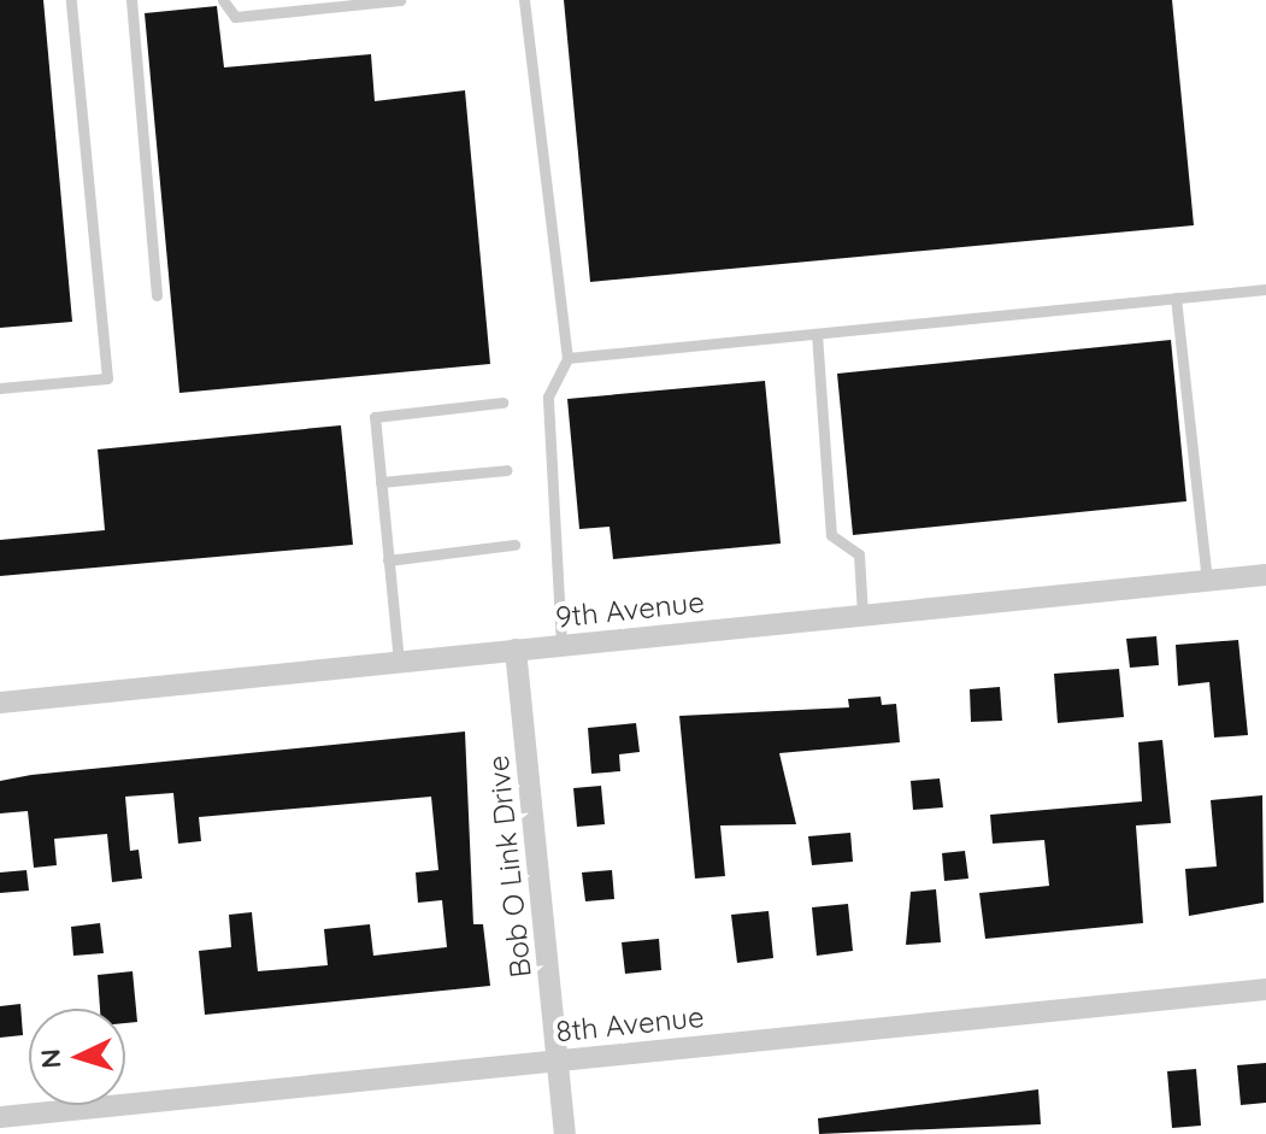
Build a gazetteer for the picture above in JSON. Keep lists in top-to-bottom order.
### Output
{
  "streets": {
    "street": ["9th Avenue", "Bob O Link Drive", "8th Avenue"]
  },
  "crossings": [
    ["9th Avenue", "Bob O Link Drive"],
    ["Bob O Link Drive", "8th Avenue"]
  ],
  "north": "left"
}
